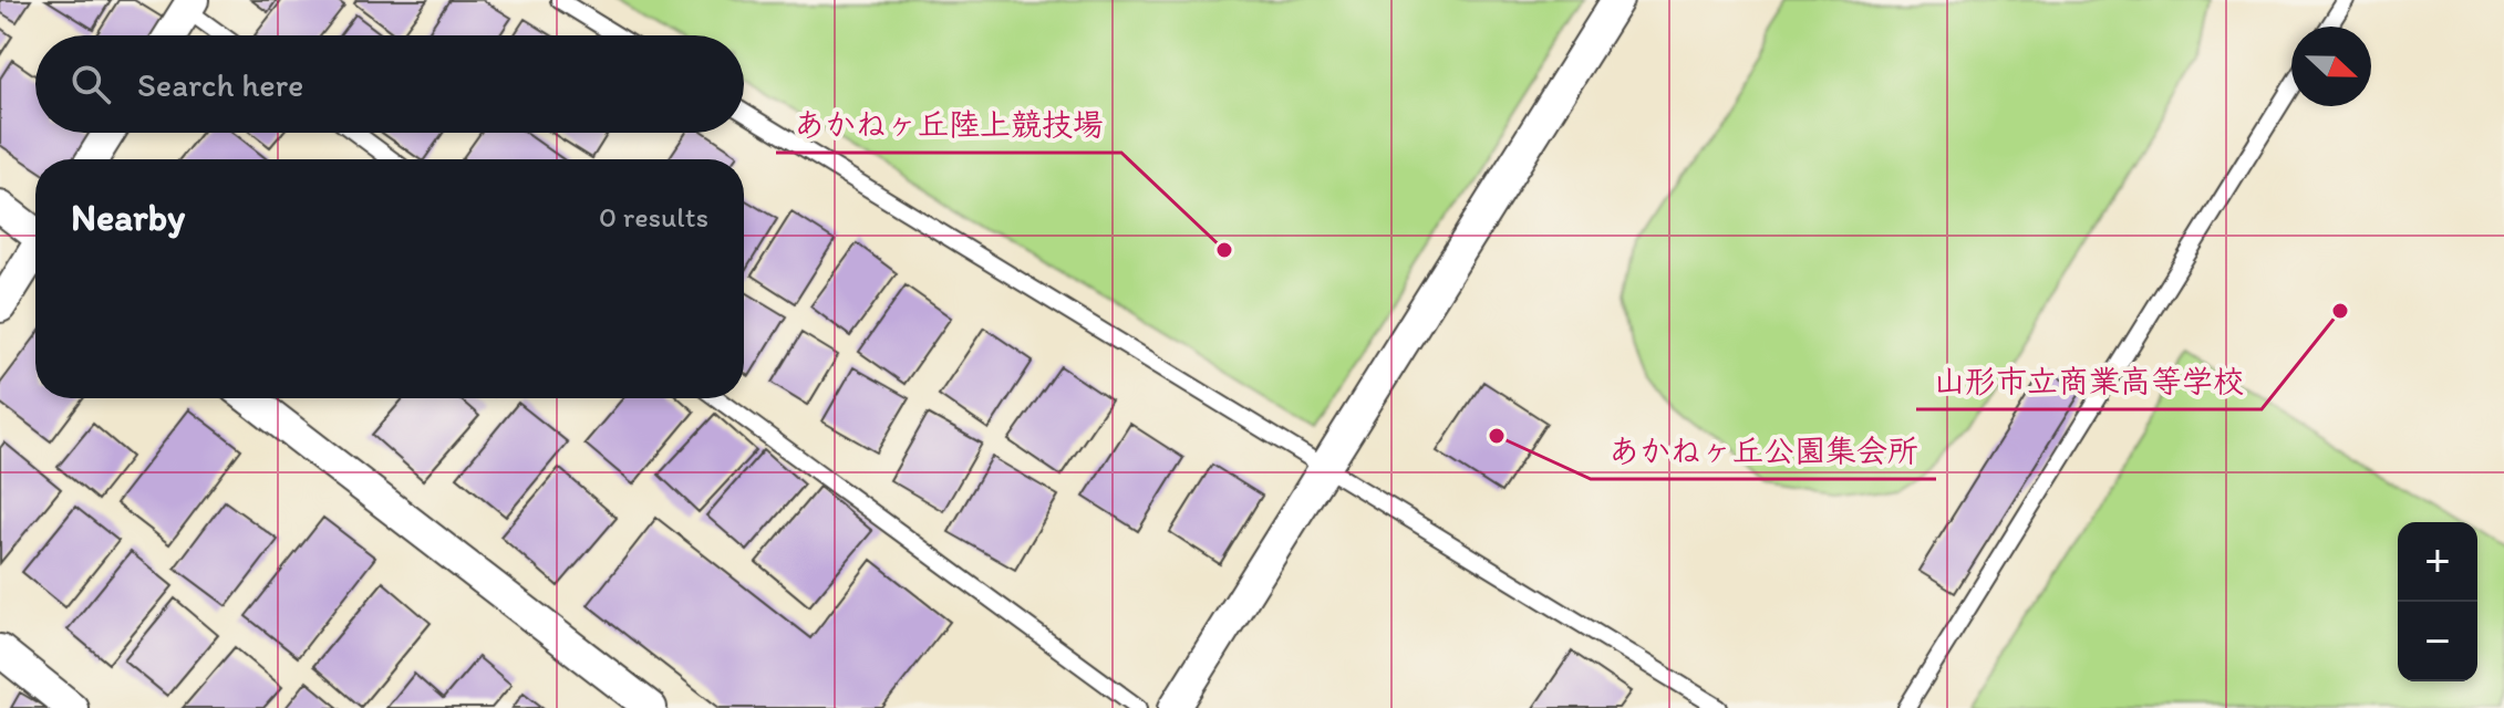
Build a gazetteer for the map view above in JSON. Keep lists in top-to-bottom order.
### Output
{
  "places": ["あかねヶ丘陸上競技場", "山形市立商業高等学校", "あかねヶ丘公園集会所"],
  "north": "right",
  "page": {
    "search": "Search here",
    "heading": ["Nearby", "0 results"],
    "map_buttons": ["+", "−"]
  }
}
